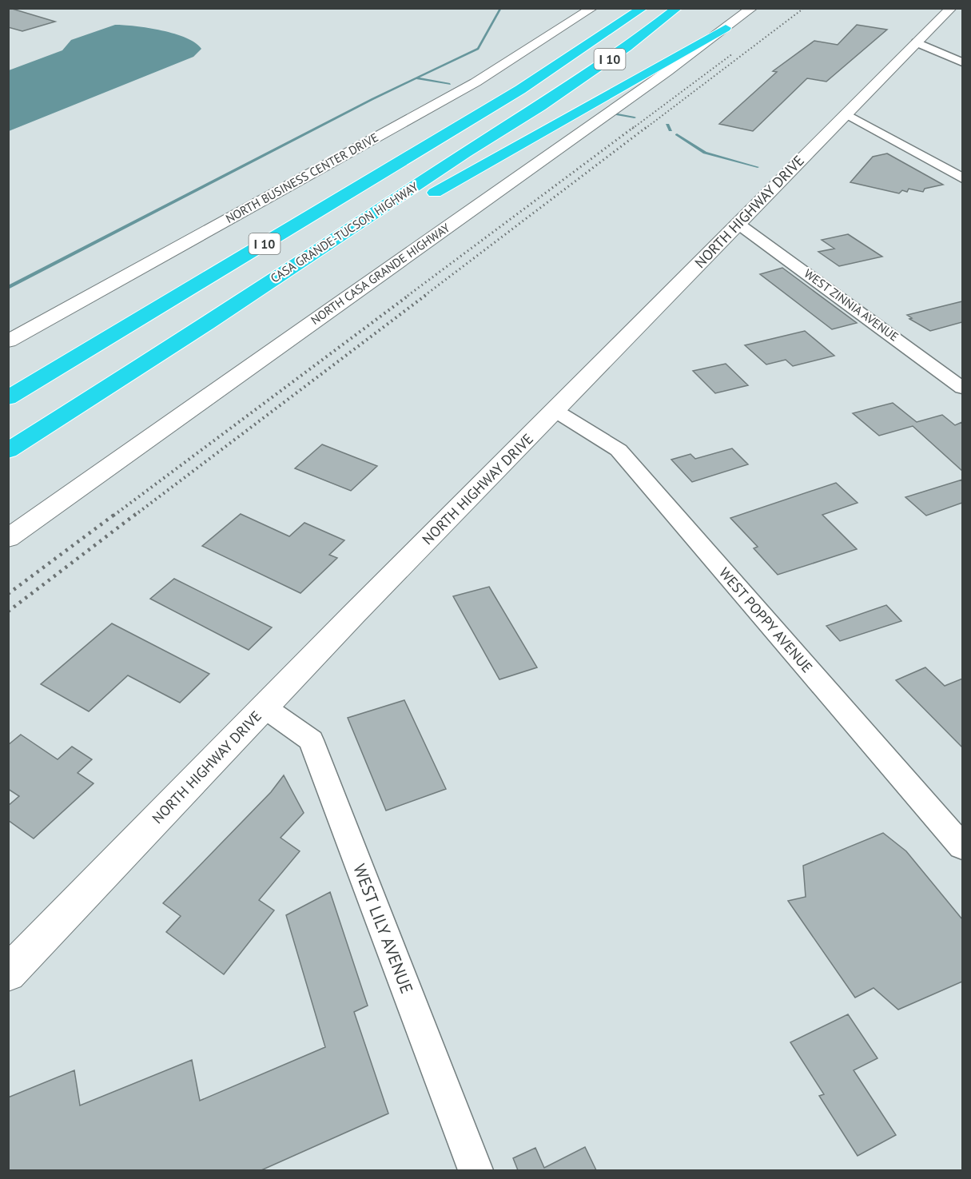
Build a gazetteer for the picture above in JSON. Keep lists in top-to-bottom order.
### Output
{
  "streets": {
    "highway": ["I 10", "CASA GRANDE-TUCSON HIGHWAY"],
    "main road": ["NORTH BUSINESS CENTER DRIVE", "NORTH HIGHWAY DRIVE", "NORTH CASA GRANDE HIGHWAY"],
    "street": ["WEST ZINNIA AVENUE", "WEST POPPY AVENUE", "WEST LILY AVENUE"]
  },
  "crossings": [
    ["NORTH HIGHWAY DRIVE", "WEST ZINNIA AVENUE"],
    ["NORTH HIGHWAY DRIVE", "WEST POPPY AVENUE"],
    ["NORTH HIGHWAY DRIVE", "WEST LILY AVENUE"]
  ]
}
